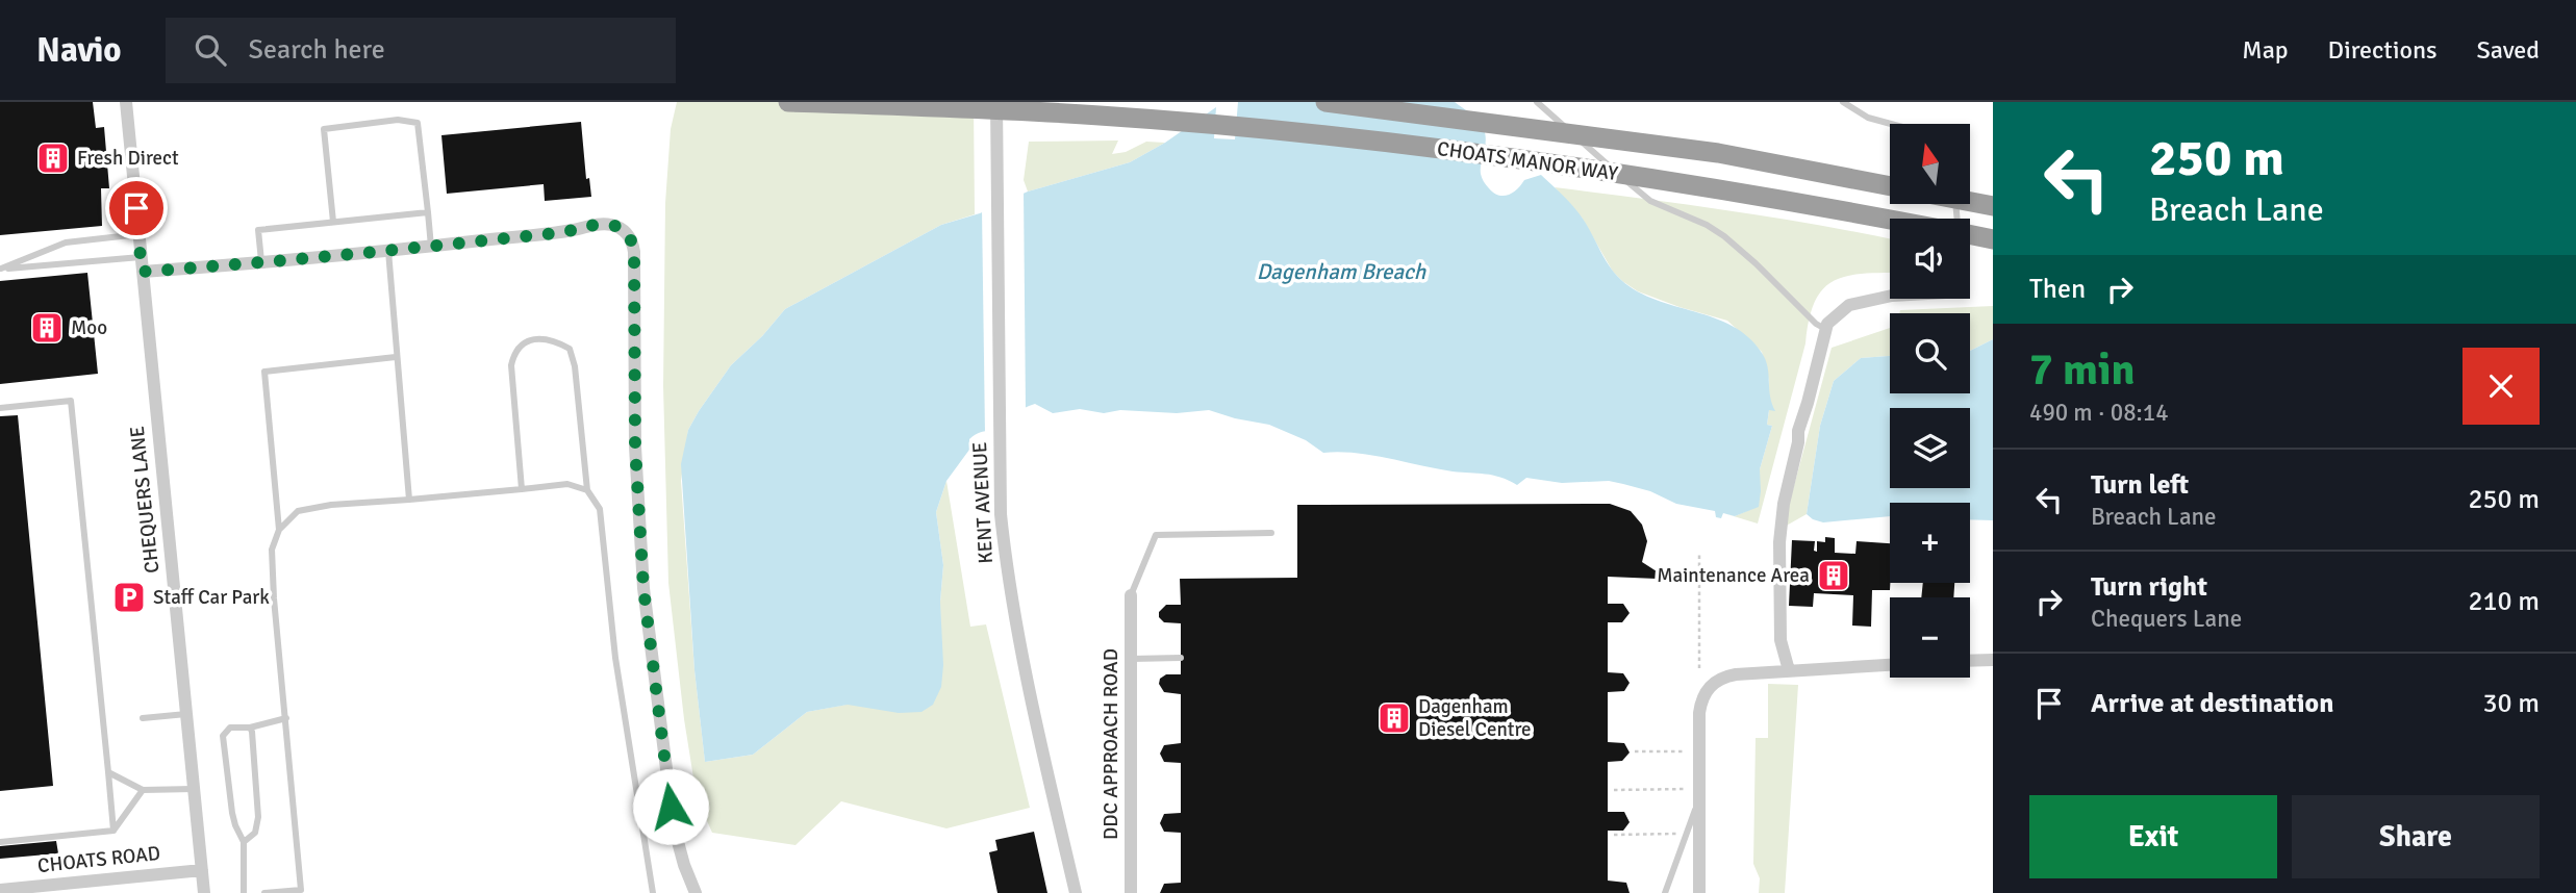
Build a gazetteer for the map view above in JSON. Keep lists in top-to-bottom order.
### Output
{
  "streets": {
    "highway": ["CHOATS MANOR WAY"],
    "street": [
      "CHEQUERS LANE",
      "KENT AVENUE",
      "DDC APPROACH ROAD",
      "CHOATS ROAD"
    ]
  },
  "crossings": [
    ["CHEQUERS LANE", "CHOATS ROAD"]
  ],
  "water": ["Dagenham Breach"],
  "places": {
    "building": [
      "Fresh Direct",
      "Moo",
      "Maintenance Area",
      "Dagenham Diesel Centre"
    ],
    "parking": ["Staff Car Park"]
  },
  "north": "top",
  "page": {
    "header": "Navio",
    "search": "Search here",
    "nav": ["Map", "Directions", "Saved"],
    "turn": ["250 m", "Breach Lane"],
    "map_buttons": ["+", "−"],
    "then": "Then",
    "heading": ["7 min", "490 m · 08:14"],
    "list": [
      {
        "name": "Turn left",
        "note": "Breach Lane",
        "value": "250 m"
      },
      {
        "name": "Turn right",
        "note": "Chequers Lane",
        "value": "210 m"
      },
      {
        "name": "Arrive at destination",
        "value": "30 m"
      }
    ],
    "buttons": ["Exit", "Share"]
  }
}
